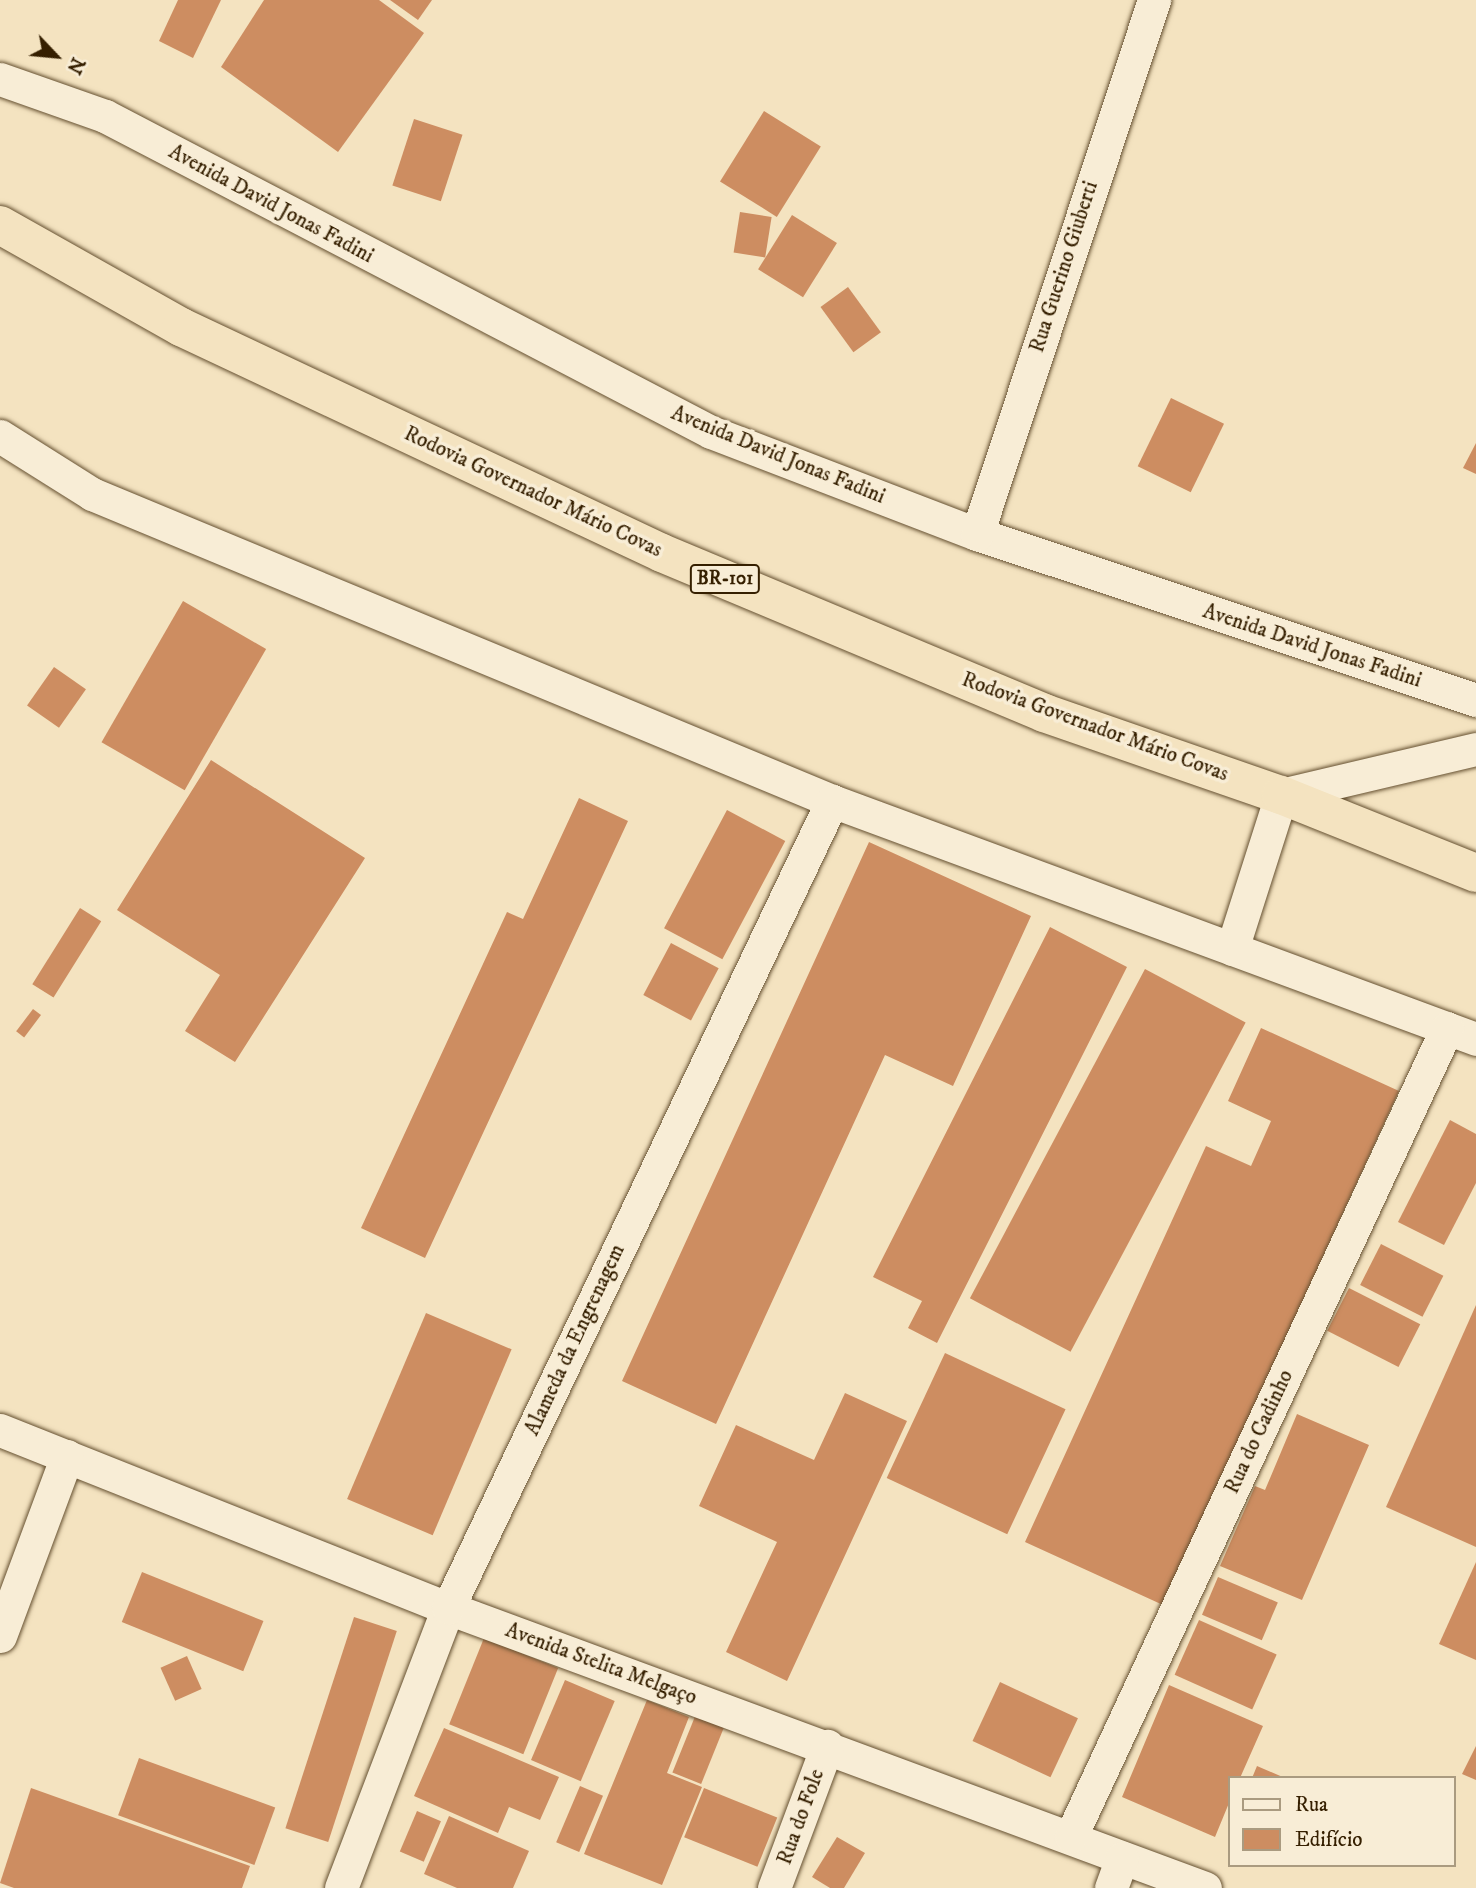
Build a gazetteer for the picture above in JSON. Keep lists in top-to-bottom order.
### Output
{
  "streets": {
    "highway": ["Rodovia Governador Mário Covas", "BR-101"],
    "street": [
      "Avenida David Jonas Fadini",
      "Rua Guerino Giuberti",
      "Alameda da Engrenagem",
      "Rua do Cadinho",
      "Avenida Stelita Melgaço",
      "Rua do Fole"
    ]
  },
  "crossings": [
    ["Avenida David Jonas Fadini", "Rua Guerino Giuberti"],
    ["Alameda da Engrenagem", "Avenida Stelita Melgaço"],
    ["Rua do Cadinho", "Avenida Stelita Melgaço"],
    ["Avenida Stelita Melgaço", "Rua do Fole"]
  ],
  "legend": ["Rua", "Edifício"],
  "north": "bottom right"
}
